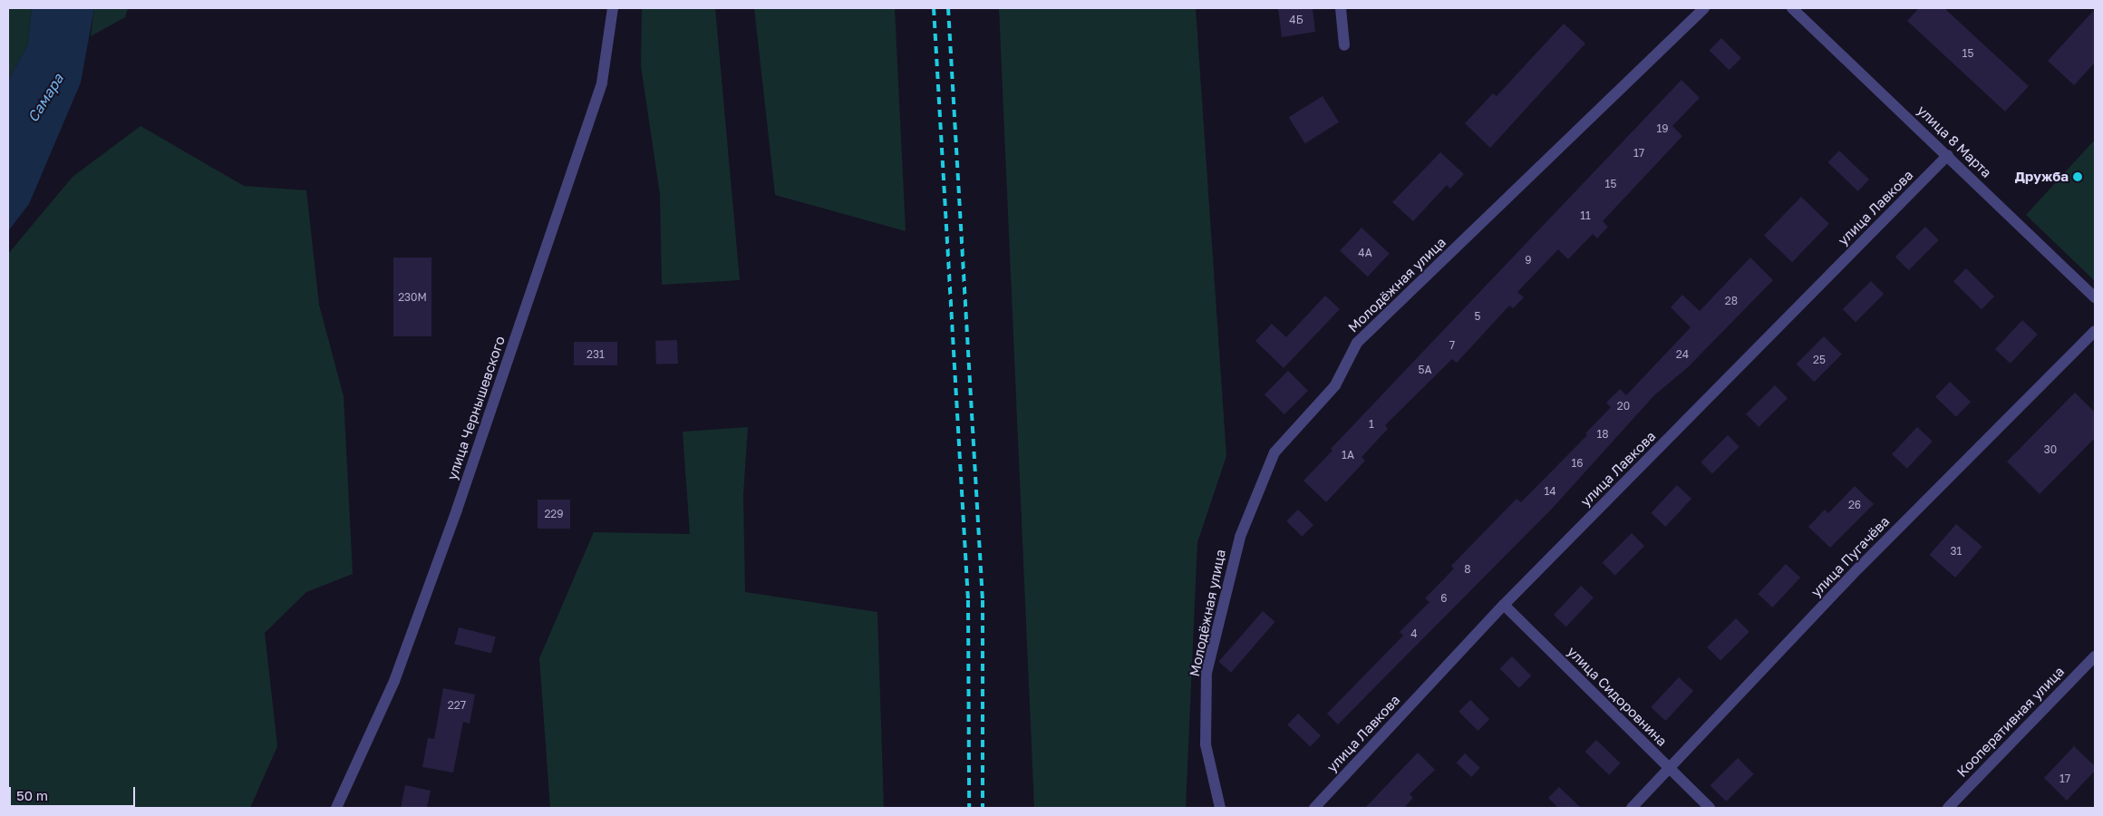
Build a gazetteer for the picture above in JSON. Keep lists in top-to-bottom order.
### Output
{
  "streets": {
    "street": [
      "улица 8 Марта",
      "улица Лавкова",
      "Молодёжная улица",
      "улица Чернышевского",
      "улица Пугачёва",
      "улица Сидоровнина",
      "Кооперативная улица"
    ]
  },
  "crossings": [
    ["улица 8 Марта", "улица Лавкова"],
    ["улица Лавкова", "улица Сидоровнина"],
    ["улица Пугачёва", "улица Сидоровнина"]
  ],
  "water": ["Самара"],
  "places": ["Дружба"],
  "house_numbers": [
    "4Б",
    "15",
    "19",
    "17",
    "15",
    "11",
    "4А",
    "9",
    "230М",
    "28",
    "5",
    "7",
    "231",
    "24",
    "25",
    "5А",
    "20",
    "1",
    "18",
    "30",
    "1А",
    "16",
    "14",
    "26",
    "229",
    "31",
    "8",
    "6",
    "4",
    "227",
    "17"
  ],
  "scale_bar": "50 m"
}
